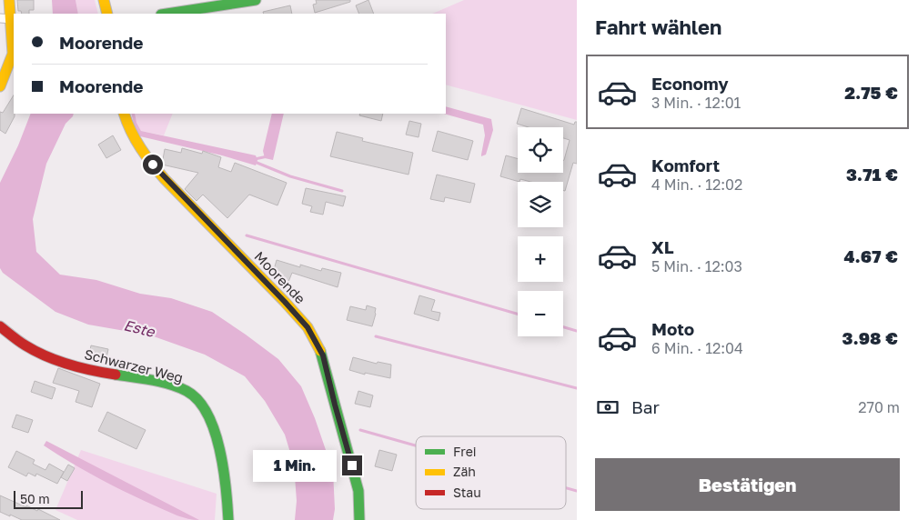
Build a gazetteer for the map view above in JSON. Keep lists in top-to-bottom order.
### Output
{
  "streets": {
    "street": ["Moorende", "Schwarzer Weg"]
  },
  "water": ["Este"],
  "legend": ["Frei", "Zäh", "Stau"],
  "scale_bar": "50 m",
  "page": {
    "heading": "Fahrt wählen",
    "banner": ["Moorende", "Moorende"],
    "list": [
      {
        "name": "Economy",
        "note": "3 Min. · 12:01",
        "value": "2.75 €"
      },
      {
        "name": "Komfort",
        "note": "4 Min. · 12:02",
        "value": "3.71 €"
      },
      {
        "name": "XL",
        "note": "5 Min. · 12:03",
        "value": "4.67 €"
      },
      {
        "name": "Moto",
        "note": "6 Min. · 12:04",
        "value": "3.98 €"
      }
    ],
    "map_buttons": ["+", "−"],
    "pay": ["Bar", "270 m"],
    "buttons": "Bestätigen",
    "bubble": "1 Min.",
    "scale": "50 m"
  }
}
